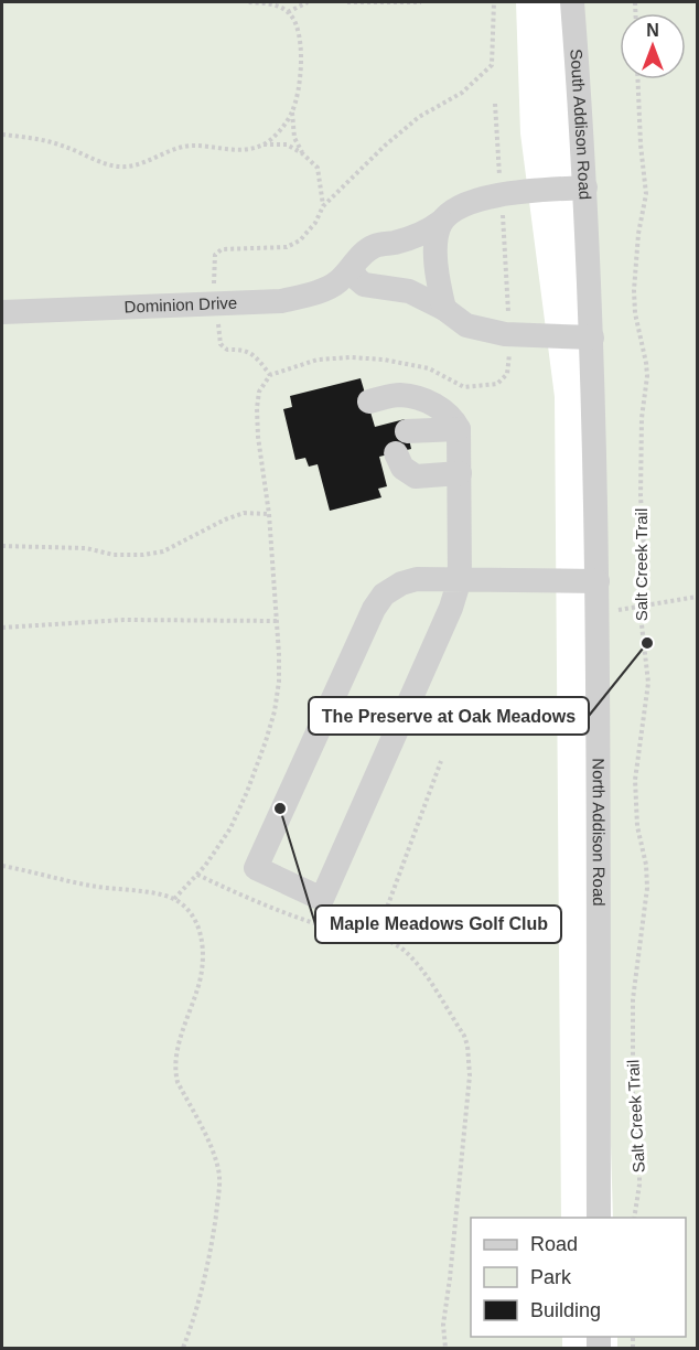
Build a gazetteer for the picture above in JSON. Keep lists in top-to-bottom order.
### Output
{
  "streets": {
    "street": ["South Addison Road", "Dominion Drive", "North Addison Road"],
    "path": ["Salt Creek Trail"]
  },
  "crossings": [
    ["South Addison Road", "Dominion Drive"],
    ["South Addison Road", "North Addison Road"]
  ],
  "places": ["The Preserve at Oak Meadows", "Maple Meadows Golf Club"],
  "legend": ["Road", "Park", "Building"],
  "north": "top"
}
